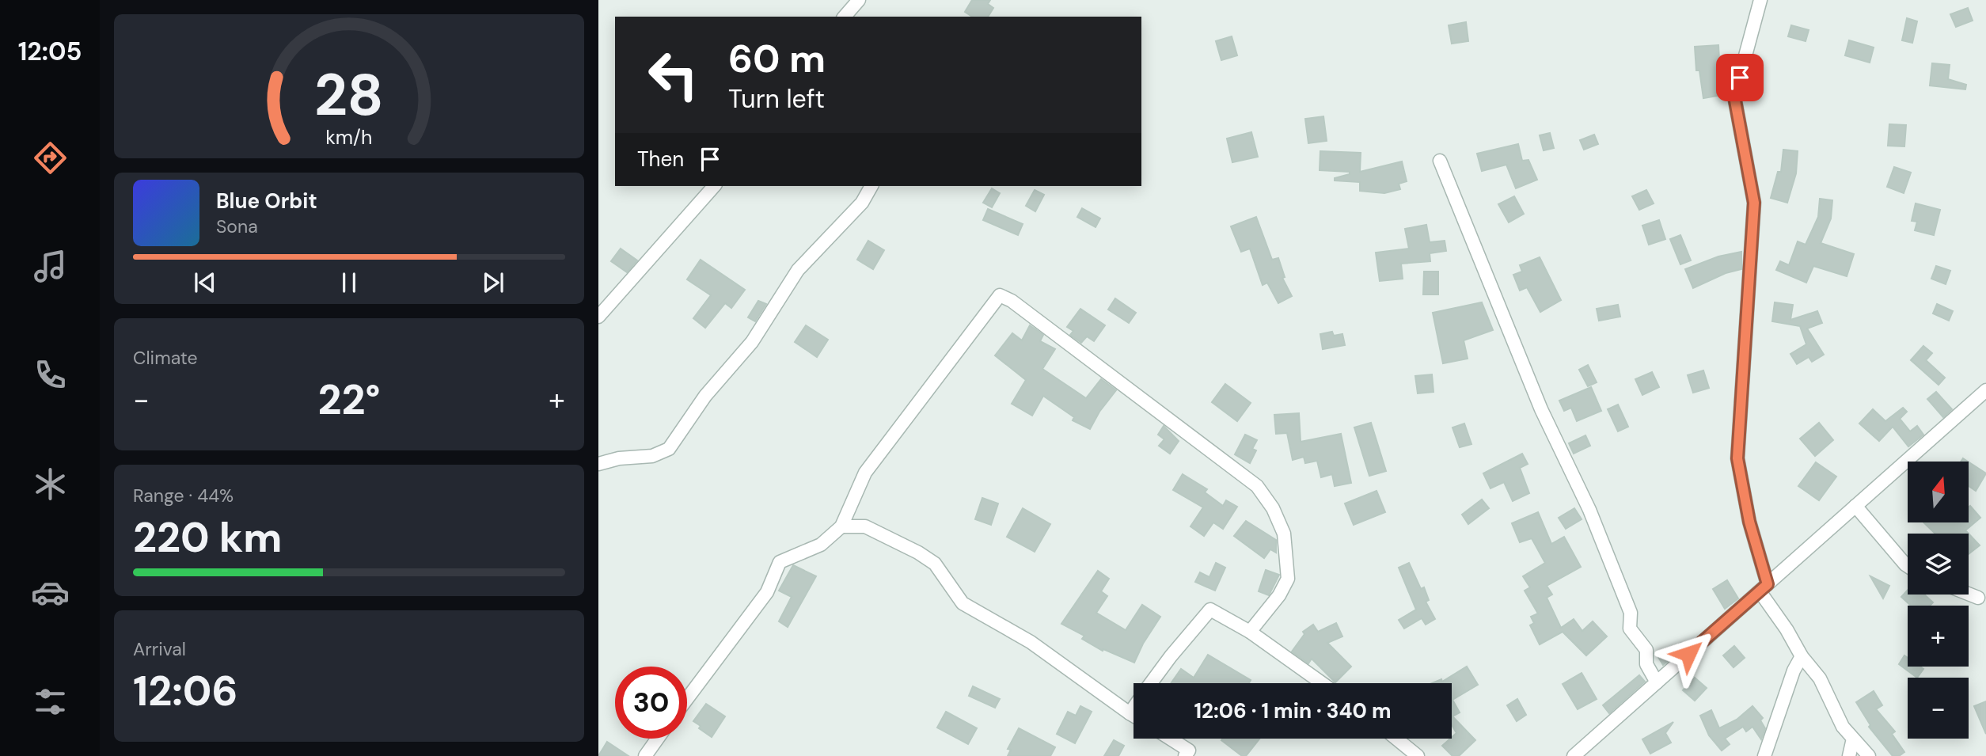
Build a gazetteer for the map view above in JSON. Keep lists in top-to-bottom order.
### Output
{
  "north": "top",
  "page": {
    "tabs": "12:05",
    "turn": ["60 m", "Turn left"],
    "then": "Then",
    "song": ["Blue Orbit", "Sona"],
    "tile": [
      "Climate",
      ["Range · 44%", "220 km"],
      ["Arrival", "12:06"]
    ],
    "heat": ["−", "22°", "+"],
    "map_buttons": ["+", "−"],
    "limit": "30",
    "trip": "12:06 · 1 min · 340 m",
    "gauge": ["28", "km/h"]
  }
}
